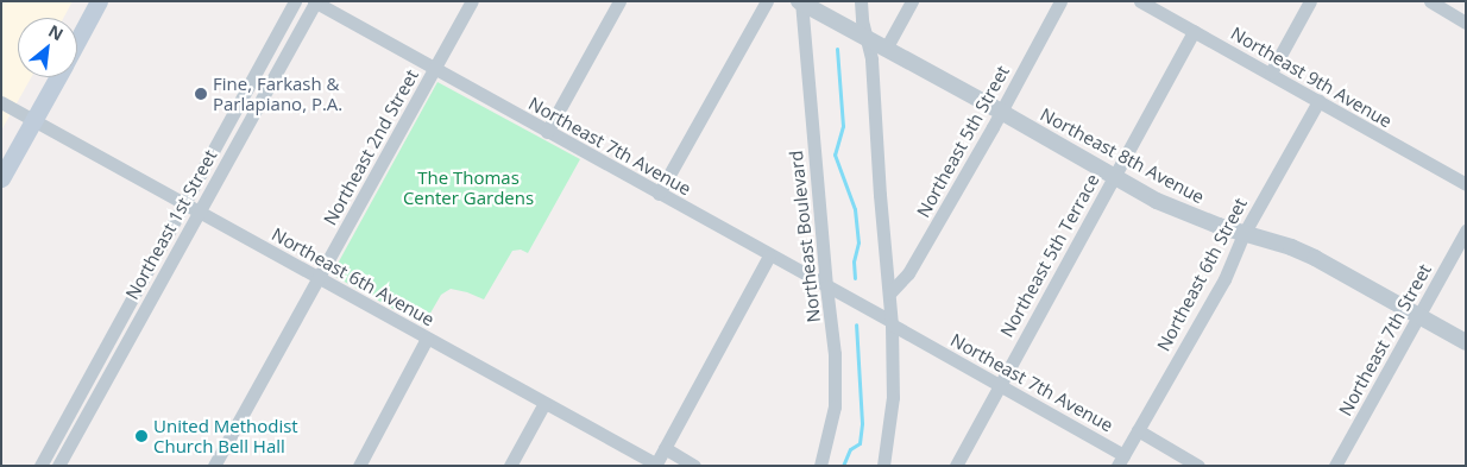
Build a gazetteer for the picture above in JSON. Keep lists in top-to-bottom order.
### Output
{
  "streets": {
    "street": [
      "Northeast 9th Avenue",
      "Northeast 5th Street",
      "Northeast 7th Avenue",
      "Northeast 2nd Street",
      "Northeast 8th Avenue",
      "Northeast 1st Street",
      "Northeast Boulevard",
      "Northeast 5th Terrace",
      "Northeast 6th Street",
      "Northeast 6th Avenue",
      "Northeast 7th Street"
    ]
  },
  "crossings": [
    ["Northeast 9th Avenue", "Northeast 5th Terrace"],
    ["Northeast 9th Avenue", "Northeast 6th Street"],
    ["Northeast 5th Street", "Northeast 8th Avenue"],
    ["Northeast 7th Avenue", "Northeast 2nd Street"],
    ["Northeast 7th Avenue", "Northeast 1st Street"],
    ["Northeast 7th Avenue", "Northeast Boulevard"],
    ["Northeast 7th Avenue", "Northeast 5th Terrace"],
    ["Northeast 7th Avenue", "Northeast 6th Street"],
    ["Northeast 2nd Street", "Northeast 6th Avenue"],
    ["Northeast 8th Avenue", "Northeast Boulevard"],
    ["Northeast 8th Avenue", "Northeast 5th Terrace"],
    ["Northeast 8th Avenue", "Northeast 6th Street"],
    ["Northeast 8th Avenue", "Northeast 7th Street"],
    ["Northeast 1st Street", "Northeast 6th Avenue"]
  ],
  "parks": ["The Thomas Center Gardens"],
  "places": ["Fine, Farkash & Parlapiano, P.A.", "United Methodist Church Bell Hall"],
  "north": "top right"
}
